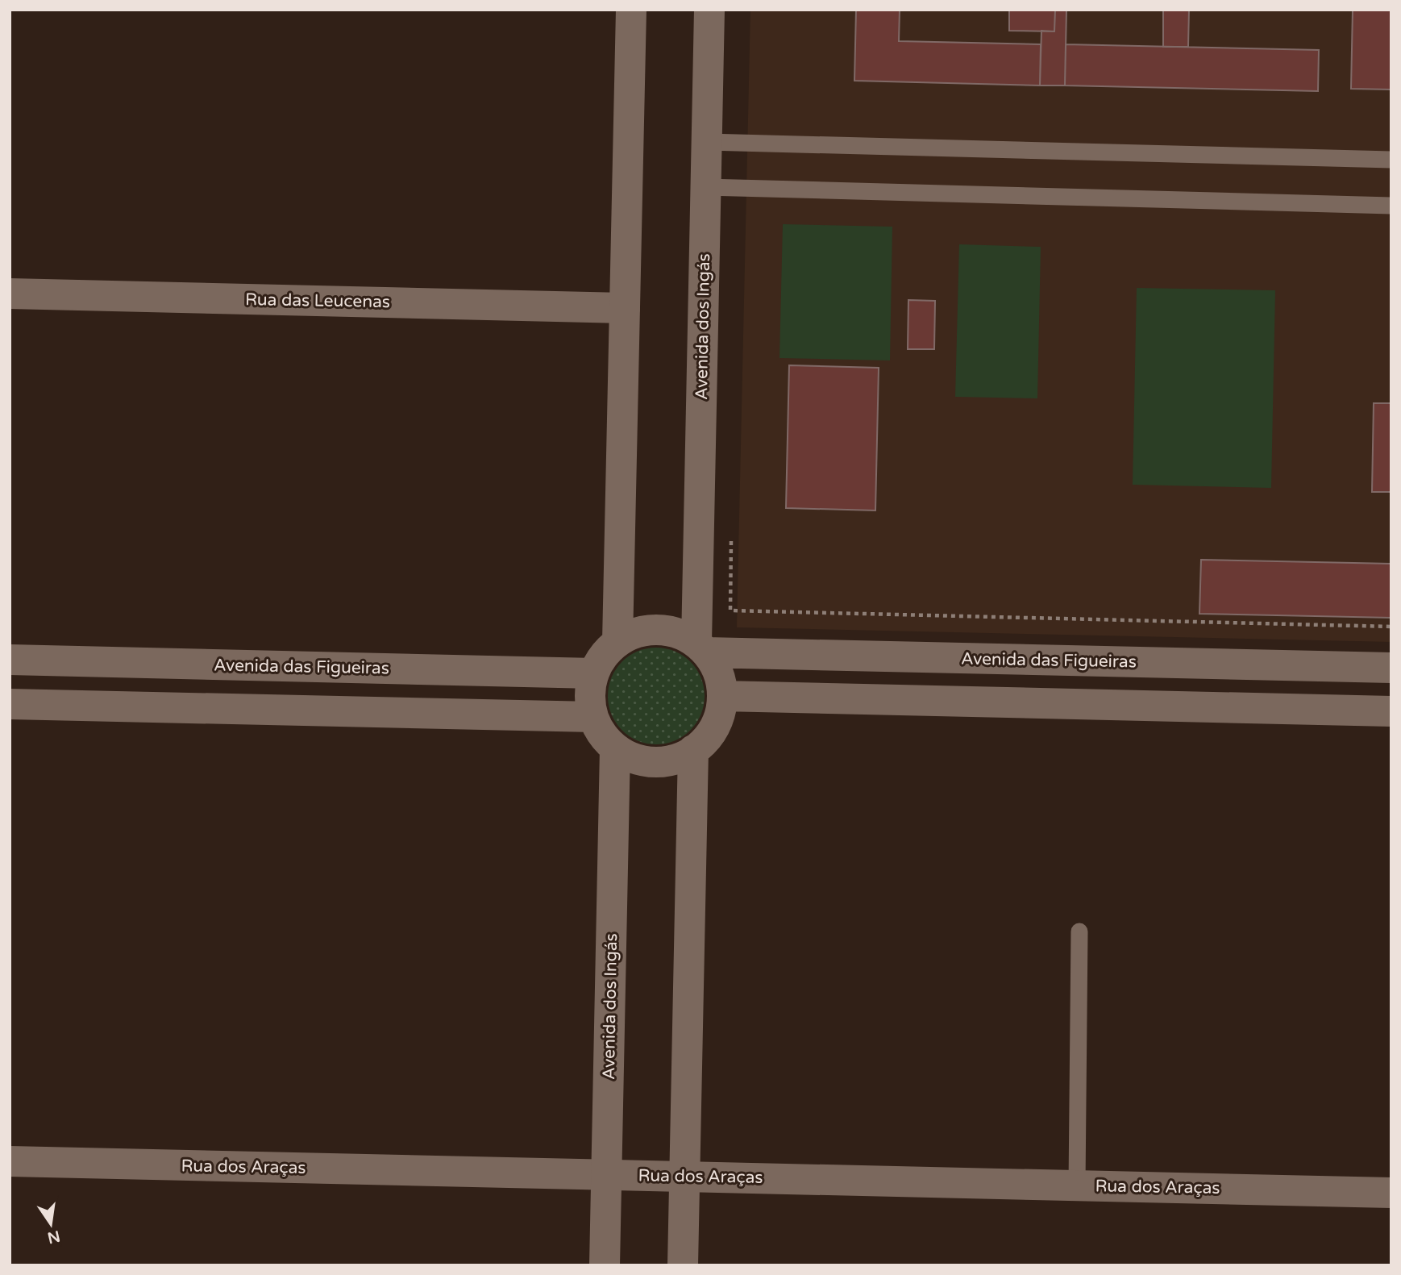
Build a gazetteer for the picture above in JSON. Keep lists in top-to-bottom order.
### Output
{
  "streets": {
    "street": [
      "Rua das Leucenas",
      "Avenida dos Ingás",
      "Avenida das Figueiras",
      "Rua dos Araças"
    ]
  },
  "crossings": [
    ["Avenida dos Ingás", "Avenida das Figueiras"],
    ["Avenida dos Ingás", "Rua dos Araças"]
  ],
  "north": "bottom"
}
